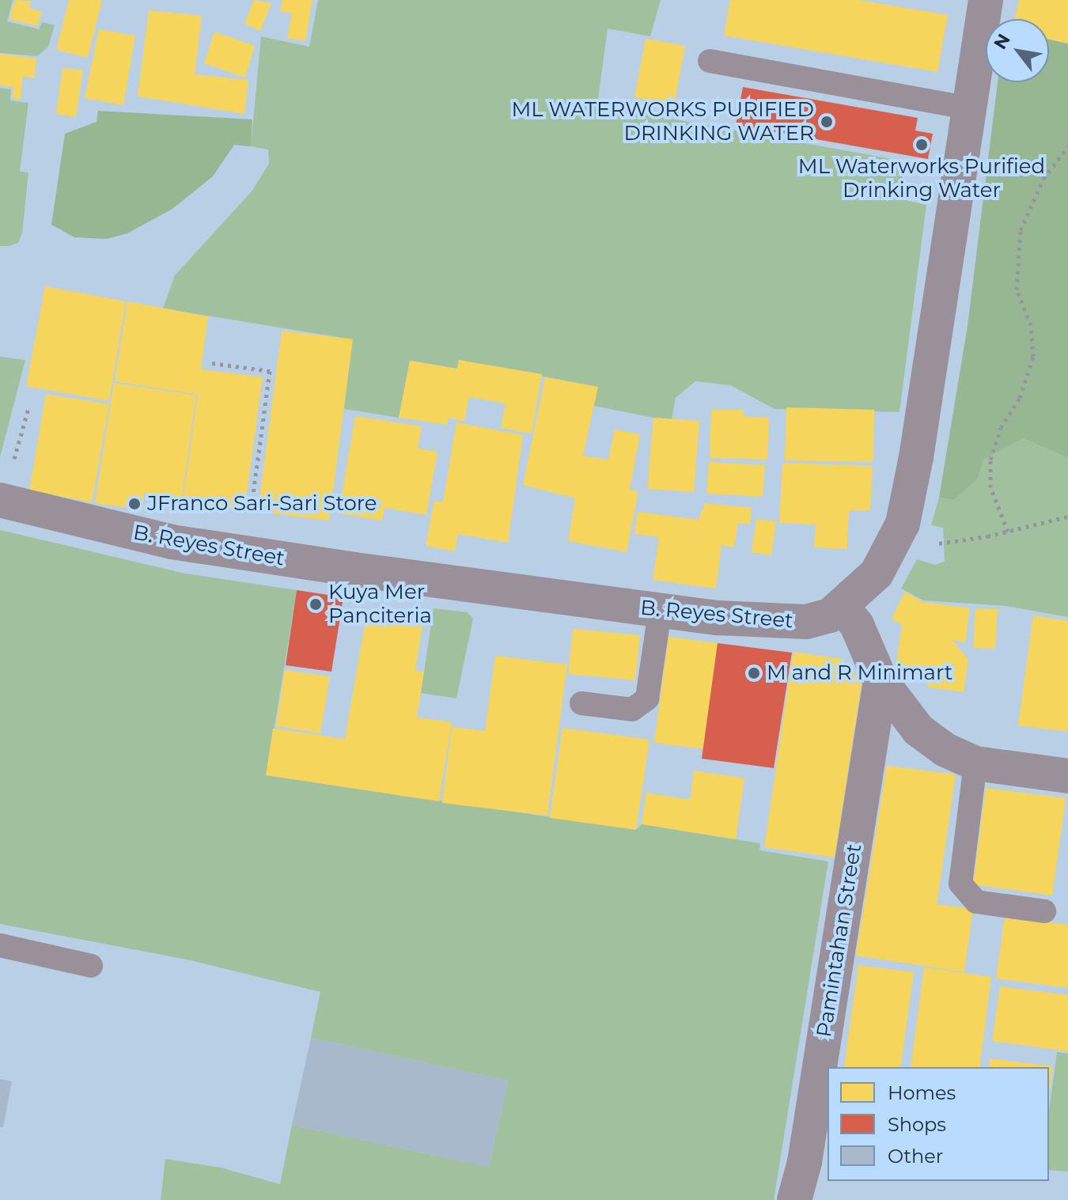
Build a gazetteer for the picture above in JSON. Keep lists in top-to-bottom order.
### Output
{
  "streets": {
    "street": ["B. Reyes Street", "Pamintahan Street"]
  },
  "places": [
    "ML WATERWORKS PURIFIED DRINKING WATER",
    "ML Waterworks Purified Drinking Water",
    "JFranco Sari-Sari Store",
    "Kuya Mer Panciteria",
    "M and R Minimart"
  ],
  "legend": ["Homes", "Shops", "Other"],
  "north": "top left"
}
